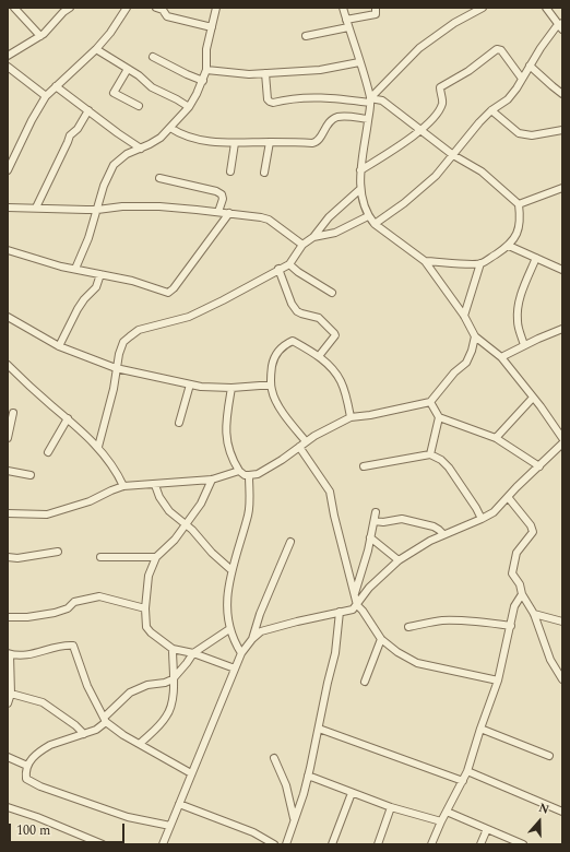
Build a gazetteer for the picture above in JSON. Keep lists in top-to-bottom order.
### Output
{
  "scale_bar": "100 m",
  "north": "top"
}
